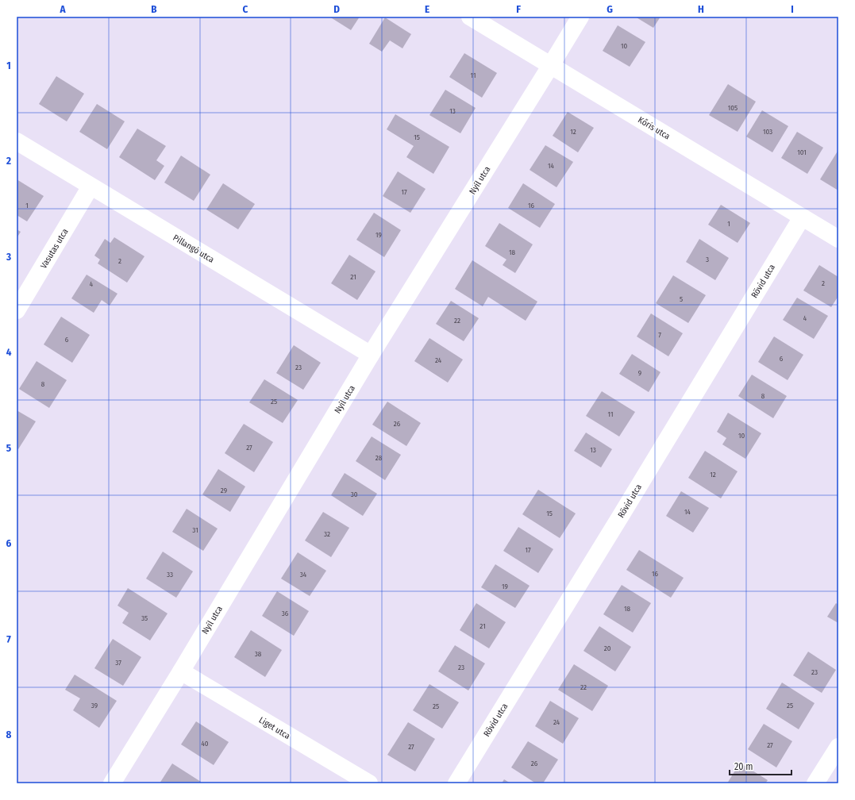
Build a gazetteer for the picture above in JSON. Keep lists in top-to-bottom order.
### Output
{
  "streets": {
    "street": [
      "Kőris utca",
      "Nyíl utca",
      "Vasutas utca",
      "Pillangó utca",
      "Rövid utca",
      "Liget utca"
    ]
  },
  "crossings": [
    ["Kőris utca", "Nyíl utca"],
    ["Kőris utca", "Rövid utca"],
    ["Nyíl utca", "Pillangó utca"],
    ["Nyíl utca", "Liget utca"],
    ["Vasutas utca", "Pillangó utca"]
  ],
  "house_numbers": [
    "10",
    "11",
    "105",
    "13",
    "12",
    "103",
    "15",
    "101",
    "14",
    "17",
    "1",
    "16",
    "1",
    "19",
    "18",
    "3",
    "2",
    "21",
    "2",
    "4",
    "5",
    "4",
    "22",
    "7",
    "6",
    "6",
    "24",
    "23",
    "9",
    "8",
    "8",
    "25",
    "11",
    "26",
    "10",
    "27",
    "13",
    "28",
    "12",
    "29",
    "30",
    "14",
    "15",
    "31",
    "32",
    "17",
    "16",
    "33",
    "34",
    "19",
    "18",
    "36",
    "35",
    "21",
    "20",
    "38",
    "37",
    "23",
    "23",
    "22",
    "39",
    "25",
    "25",
    "24",
    "40",
    "27",
    "27",
    "26"
  ],
  "scale_bar": "20 m",
  "grid": {
    "columns": [
      "A",
      "B",
      "C",
      "D",
      "E",
      "F",
      "G",
      "H",
      "I"
    ],
    "rows": [
      "1",
      "2",
      "3",
      "4",
      "5",
      "6",
      "7",
      "8"
    ]
  }
}
